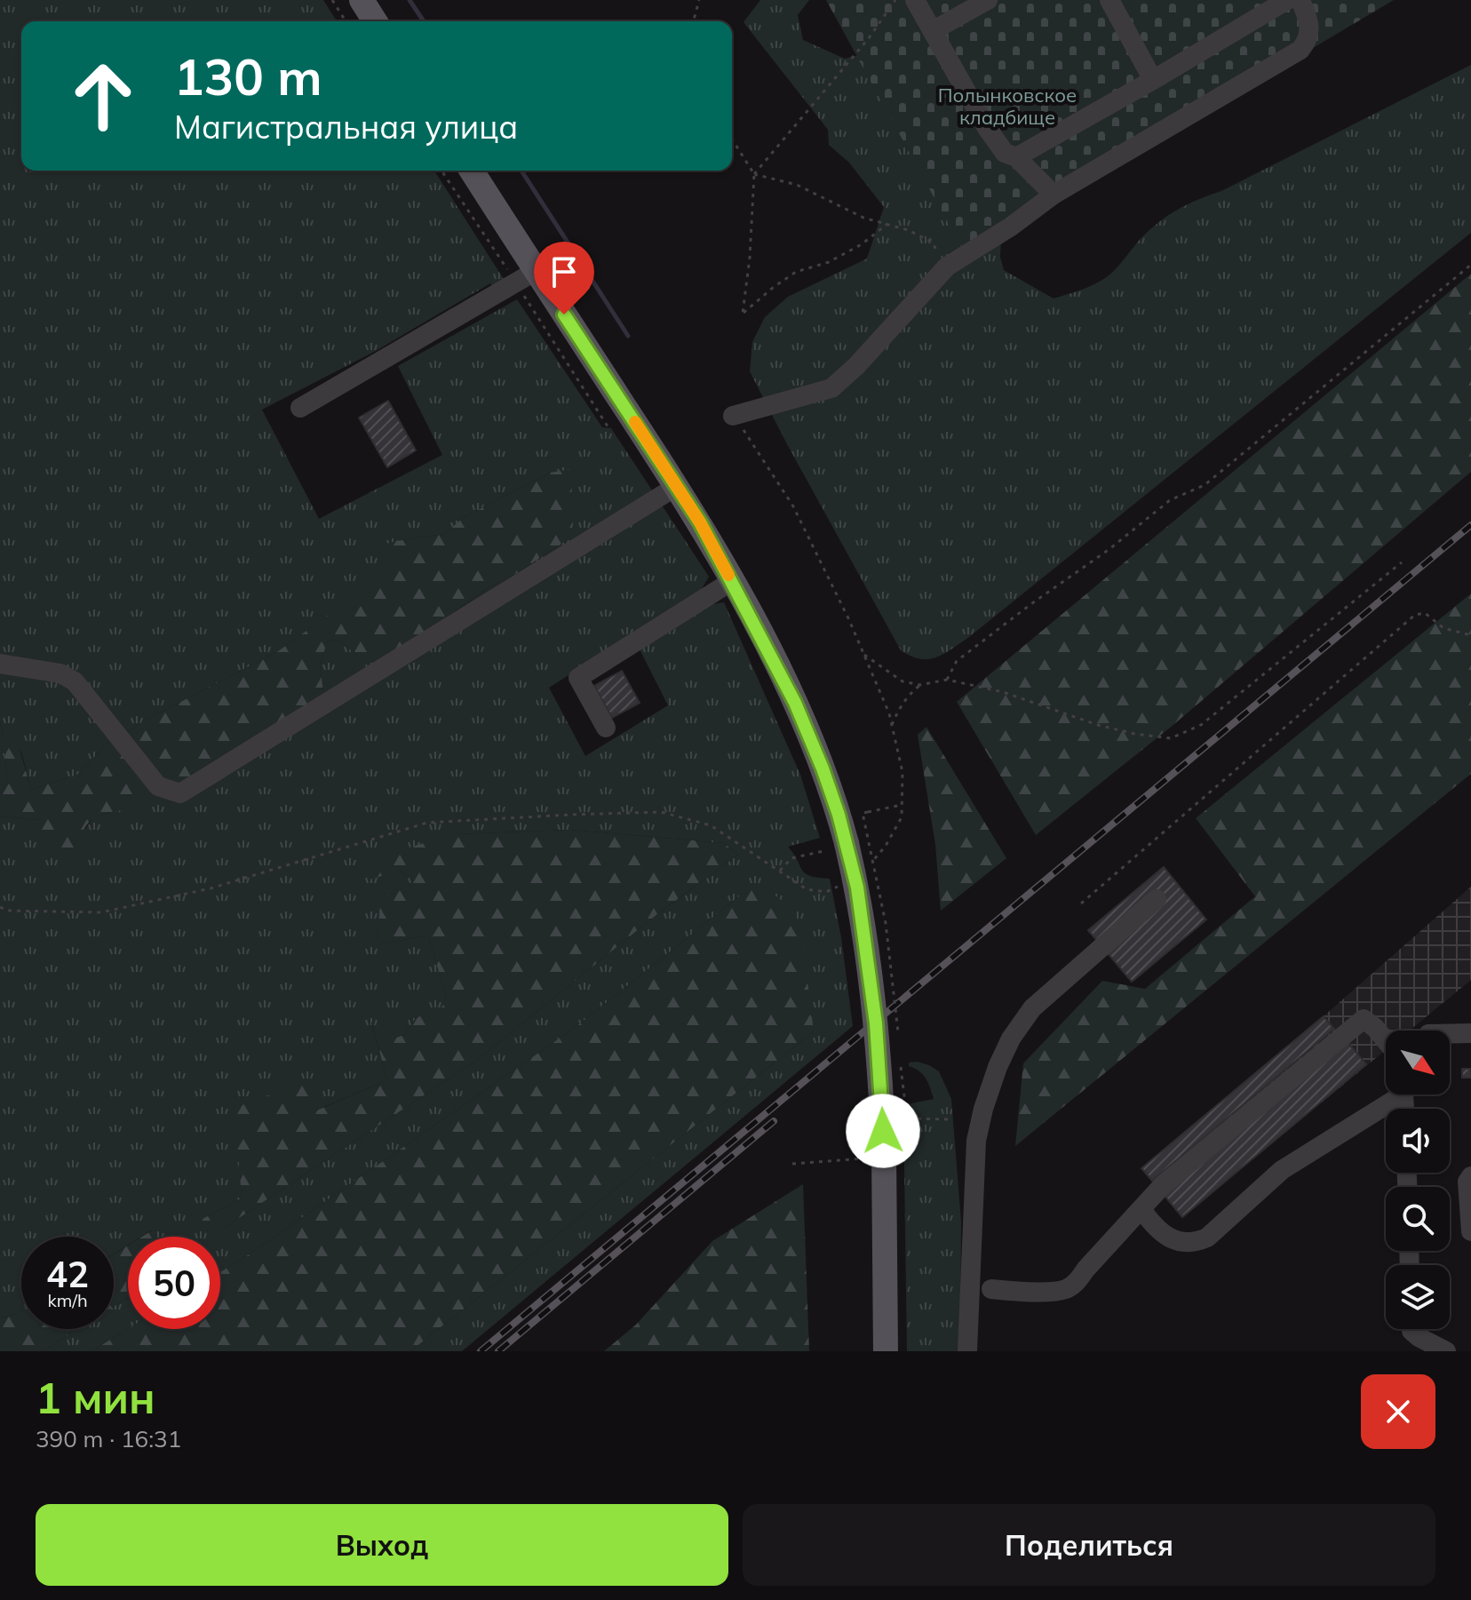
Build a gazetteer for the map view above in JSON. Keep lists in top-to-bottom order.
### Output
{
  "parks": ["Полынковское кладбище"],
  "north": "bottom right",
  "page": {
    "turn": ["130 m", "Магистральная улица"],
    "speed": "42 km/h",
    "limit": "50",
    "heading": ["1 мин", "390 m · 16:31"],
    "buttons": ["Выход", "Поделиться"]
  }
}
